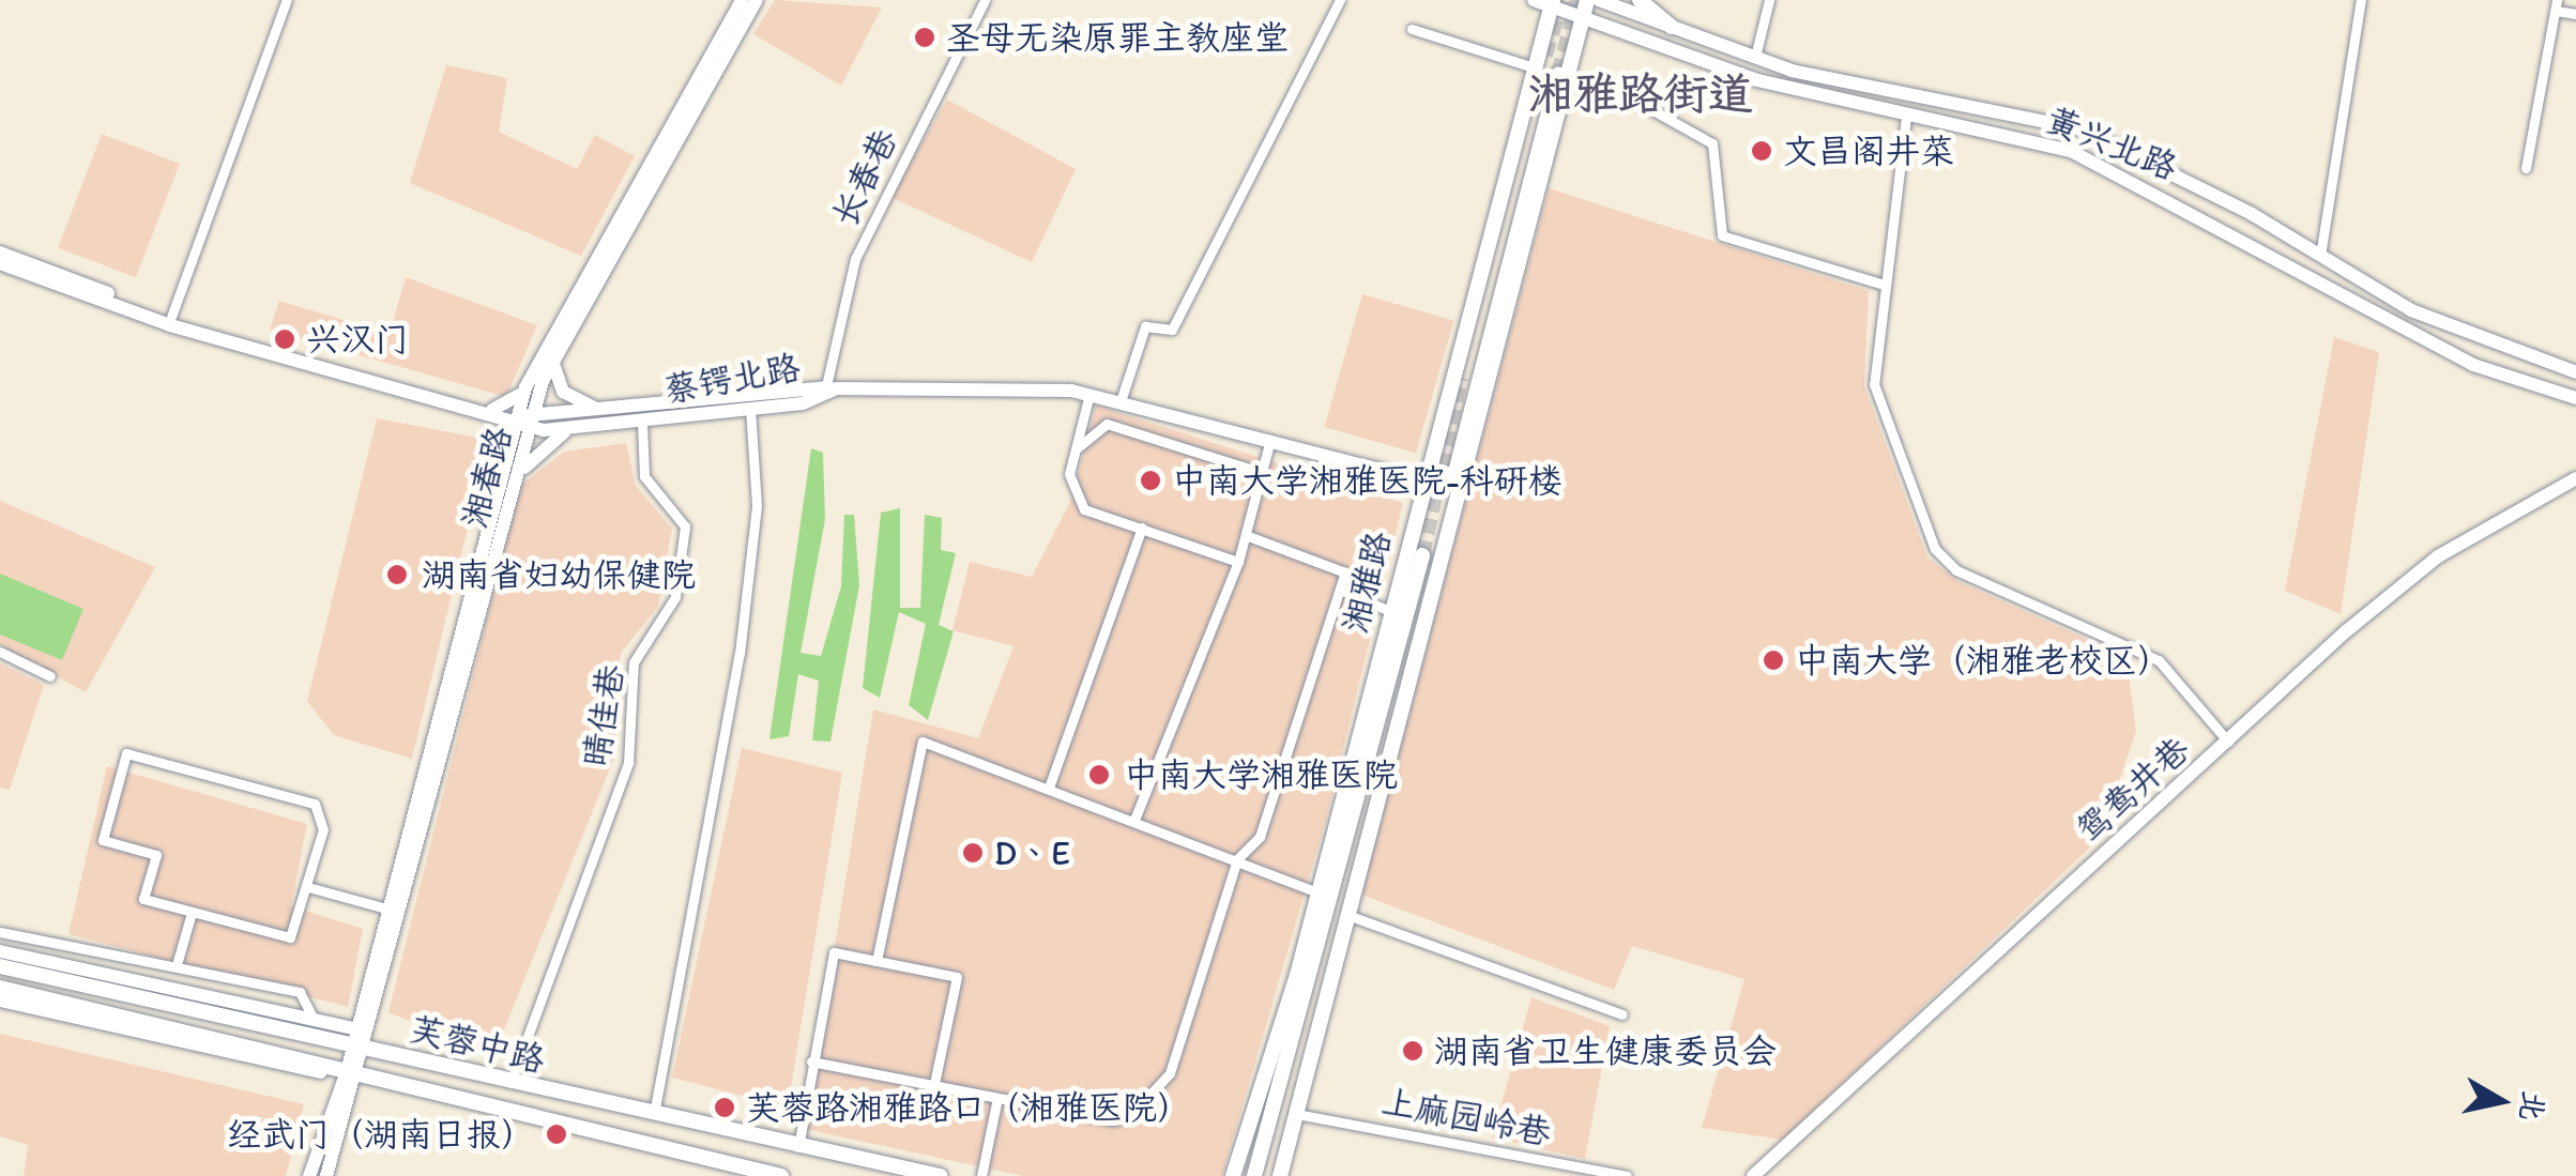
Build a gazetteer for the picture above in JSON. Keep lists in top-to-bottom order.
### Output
{
  "streets": {
    "main road": [
      "黄兴北路",
      "蔡锷北路",
      "湘春路",
      "湘雅路",
      "鸳鸯井巷",
      "芙蓉中路"
    ],
    "street": ["长春巷", "晴佳巷", "上麻园岭巷"]
  },
  "crossings": [
    ["黄兴北路", "湘雅路"],
    ["长春巷", "蔡锷北路"],
    ["蔡锷北路", "湘春路"],
    ["蔡锷北路", "湘雅路"],
    ["蔡锷北路", "晴佳巷"],
    ["湘春路", "芙蓉中路"],
    ["湘雅路", "上麻园岭巷"],
    ["晴佳巷", "芙蓉中路"]
  ],
  "districts": ["湘雅路街道"],
  "places": [
    "圣母无染原罪主教座堂",
    "文昌阁井菜",
    "兴汉门",
    "中南大学湘雅医院-科研楼",
    "湖南省妇幼保健院",
    "中南大学（湘雅老校区）",
    "中南大学湘雅医院",
    "D、E",
    "湖南省卫生健康委员会",
    "芙蓉路湘雅路口（湘雅医院）",
    "经武门（湖南日报）"
  ],
  "north": "right"
}
